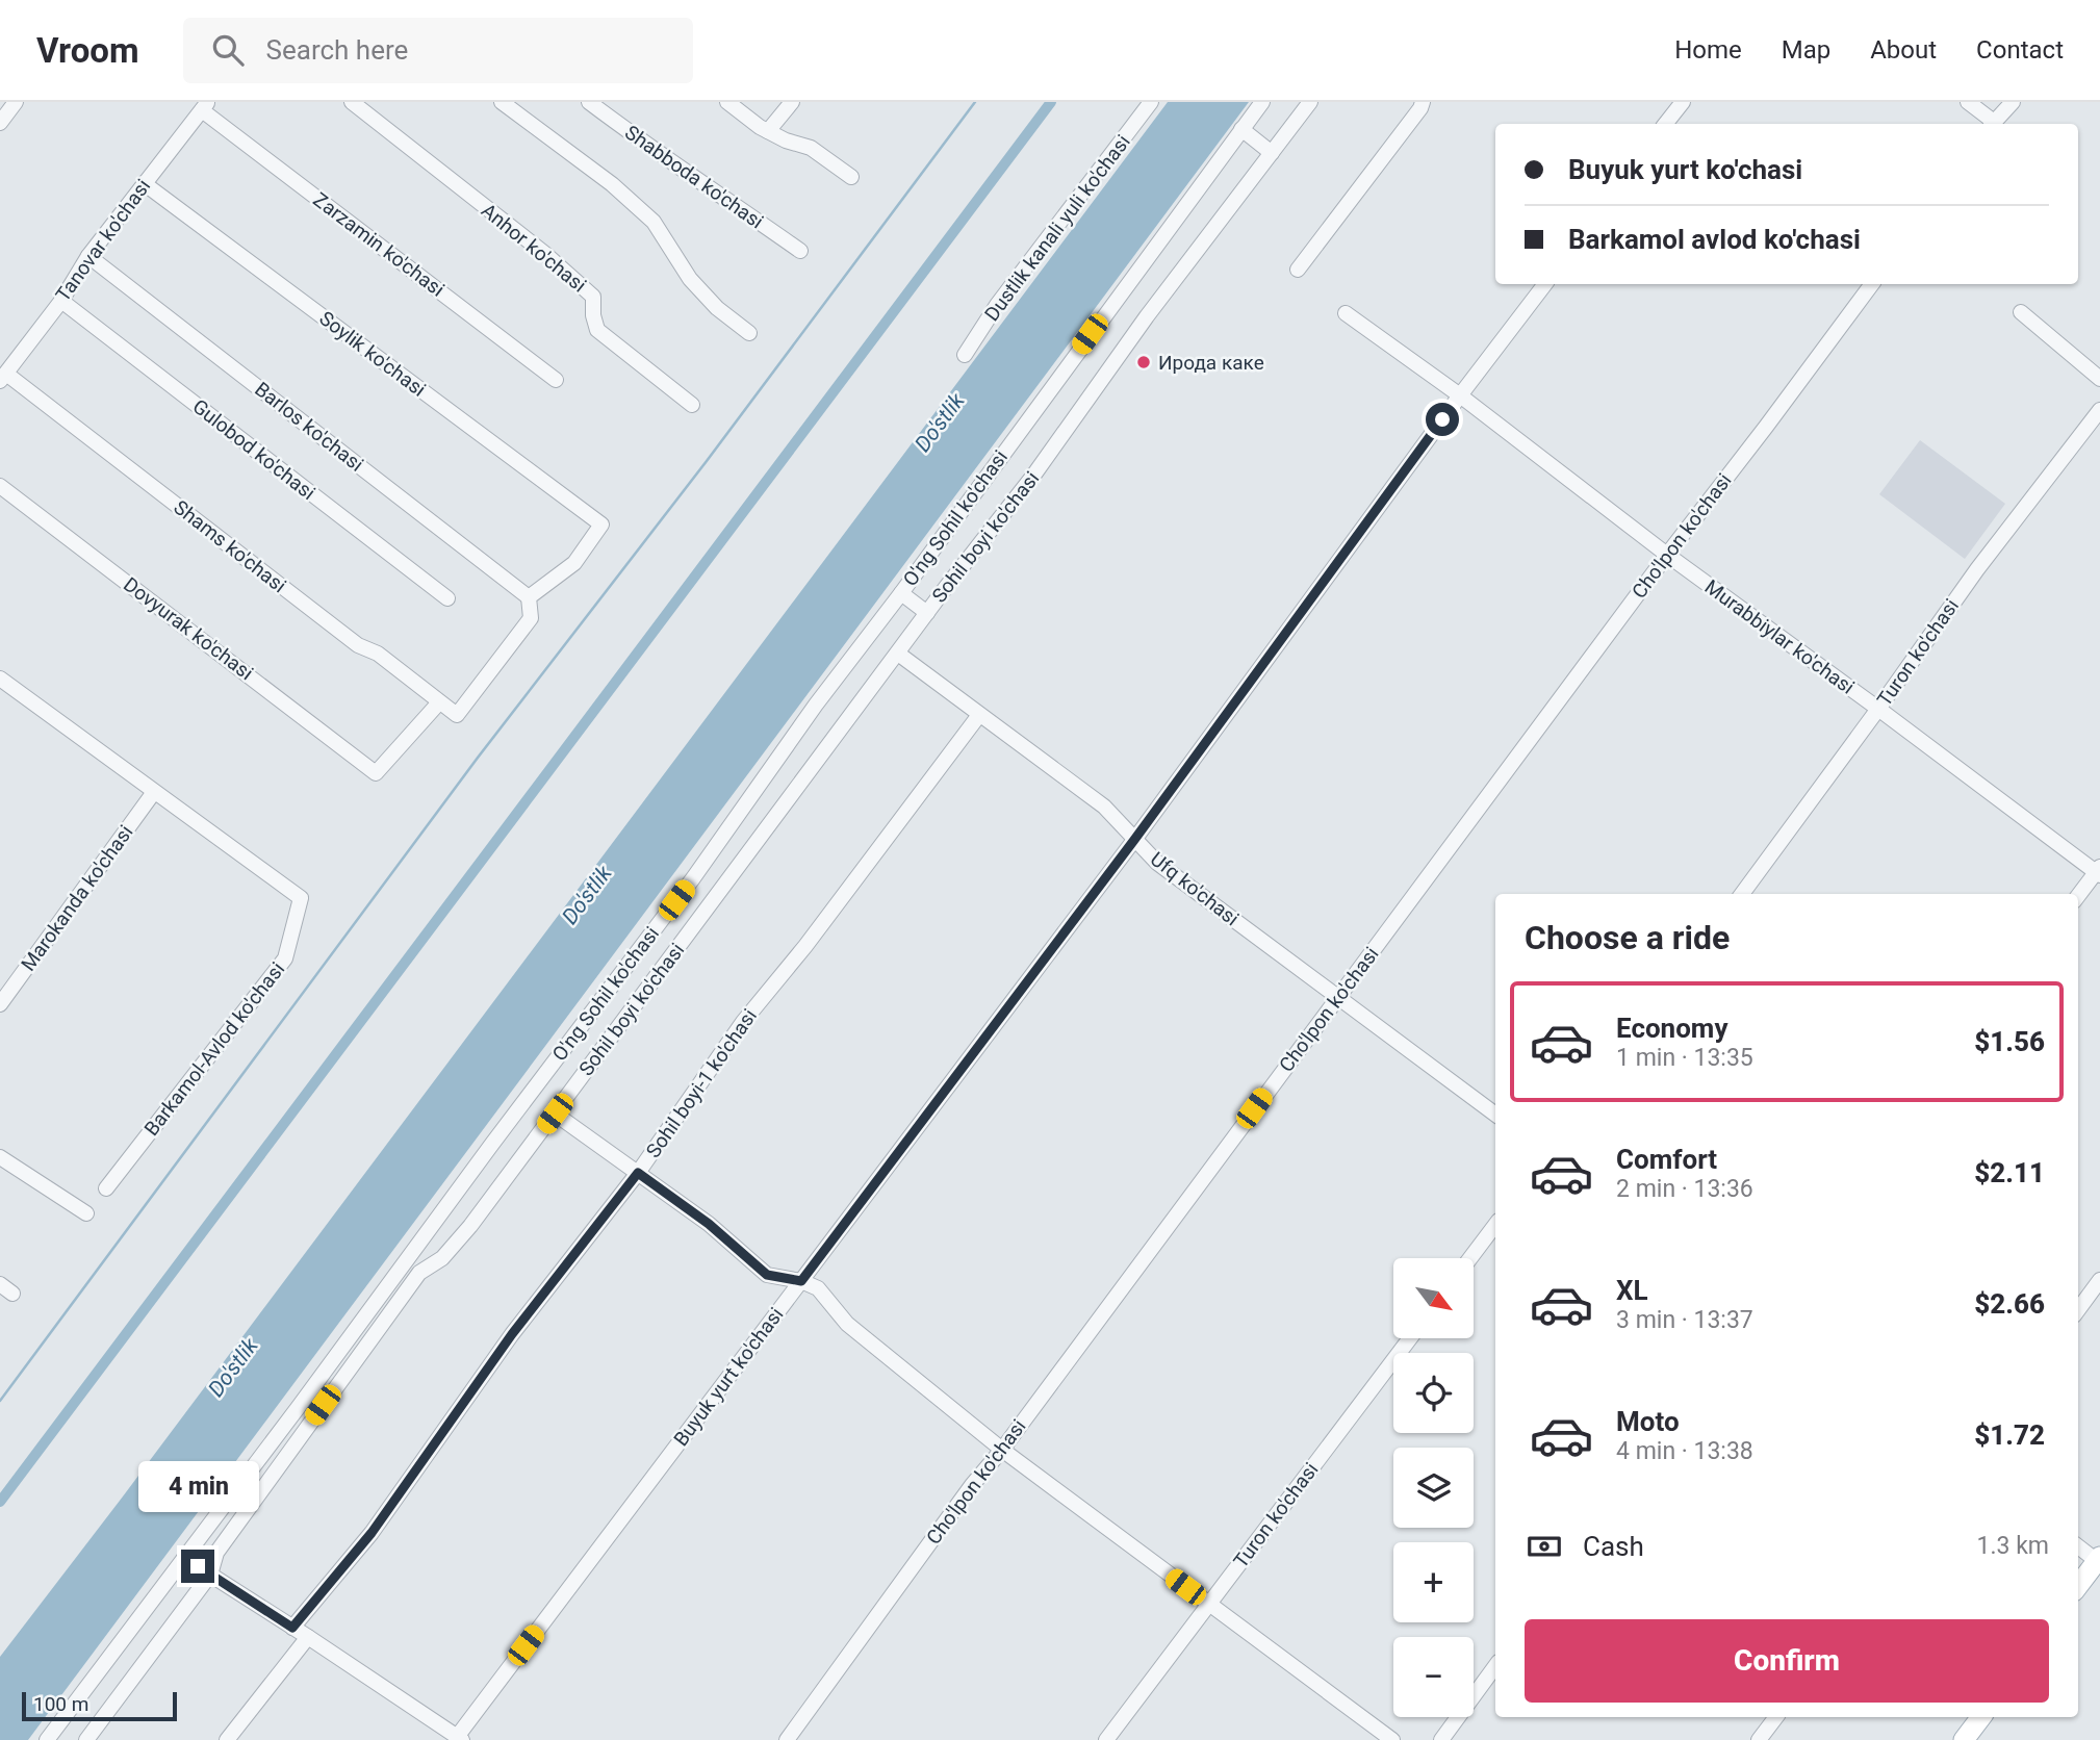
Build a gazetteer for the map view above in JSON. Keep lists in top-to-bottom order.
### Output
{
  "streets": {
    "street": [
      "Shabboda ko'chasi",
      "Dustlik kanali yuli ko'chasi",
      "Tanovar ko'chasi",
      "Zarzamin ko'chasi",
      "Anhor ko'chasi",
      "Soylik ko'chasi",
      "Barlos ko'chasi",
      "Gulobod ko'chasi",
      "O'ng Sohil ko'chasi",
      "Cho'lpon ko'chasi",
      "Sohil boyi ko'chasi",
      "Shams ko'chasi",
      "Dovyurak ko'chasi",
      "Murabbiylar ko'chasi",
      "Turon ko'chasi",
      "Ufq ko'chasi",
      "Marokanda ko'chasi",
      "Barkamol-Avlod ko'chasi",
      "Sohil boyi-1 ko'chasi",
      "Buyuk yurt ko'chasi"
    ]
  },
  "crossings": [
    ["Tanovar ko'chasi", "Zarzamin ko'chasi"],
    ["Tanovar ko'chasi", "Soylik ko'chasi"],
    ["Tanovar ko'chasi", "Barlos ko'chasi"],
    ["Tanovar ko'chasi", "Gulobod ko'chasi"],
    ["Tanovar ko'chasi", "Shams ko'chasi"],
    ["Soylik ko'chasi", "Barlos ko'chasi"],
    ["Soylik ko'chasi", "Shams ko'chasi"],
    ["Barlos ko'chasi", "Shams ko'chasi"],
    ["Cho'lpon ko'chasi", "Murabbiylar ko'chasi"],
    ["Cho'lpon ko'chasi", "Ufq ko'chasi"],
    ["Sohil boyi ko'chasi", "Ufq ko'chasi"],
    ["Shams ko'chasi", "Dovyurak ko'chasi"],
    ["Murabbiylar ko'chasi", "Turon ko'chasi"],
    ["Murabbiylar ko'chasi", "Buyuk yurt ko'chasi"],
    ["Ufq ko'chasi", "Sohil boyi-1 ko'chasi"],
    ["Ufq ko'chasi", "Buyuk yurt ko'chasi"],
    ["Marokanda ko'chasi", "Barkamol-Avlod ko'chasi"]
  ],
  "water": ["Do'stlik"],
  "places": ["Ирода каке"],
  "scale_bar": "100 m",
  "north": "bottom right",
  "page": {
    "header": "Vroom",
    "search": "Search here",
    "nav": [
      "Home",
      "Map",
      "About",
      "Contact"
    ],
    "banner": ["Buyuk yurt ko'chasi", "Barkamol avlod ko'chasi"],
    "heading": "Choose a ride",
    "list": [
      {
        "name": "Economy",
        "note": "1 min · 13:35",
        "value": "$1.56"
      },
      {
        "name": "Comfort",
        "note": "2 min · 13:36",
        "value": "$2.11"
      },
      {
        "name": "XL",
        "note": "3 min · 13:37",
        "value": "$2.66"
      },
      {
        "name": "Moto",
        "note": "4 min · 13:38",
        "value": "$1.72"
      }
    ],
    "map_buttons": ["+", "−"],
    "bubble": "4 min",
    "pay": ["Cash", "1.3 km"],
    "buttons": "Confirm",
    "scale": "100 m"
  }
}
